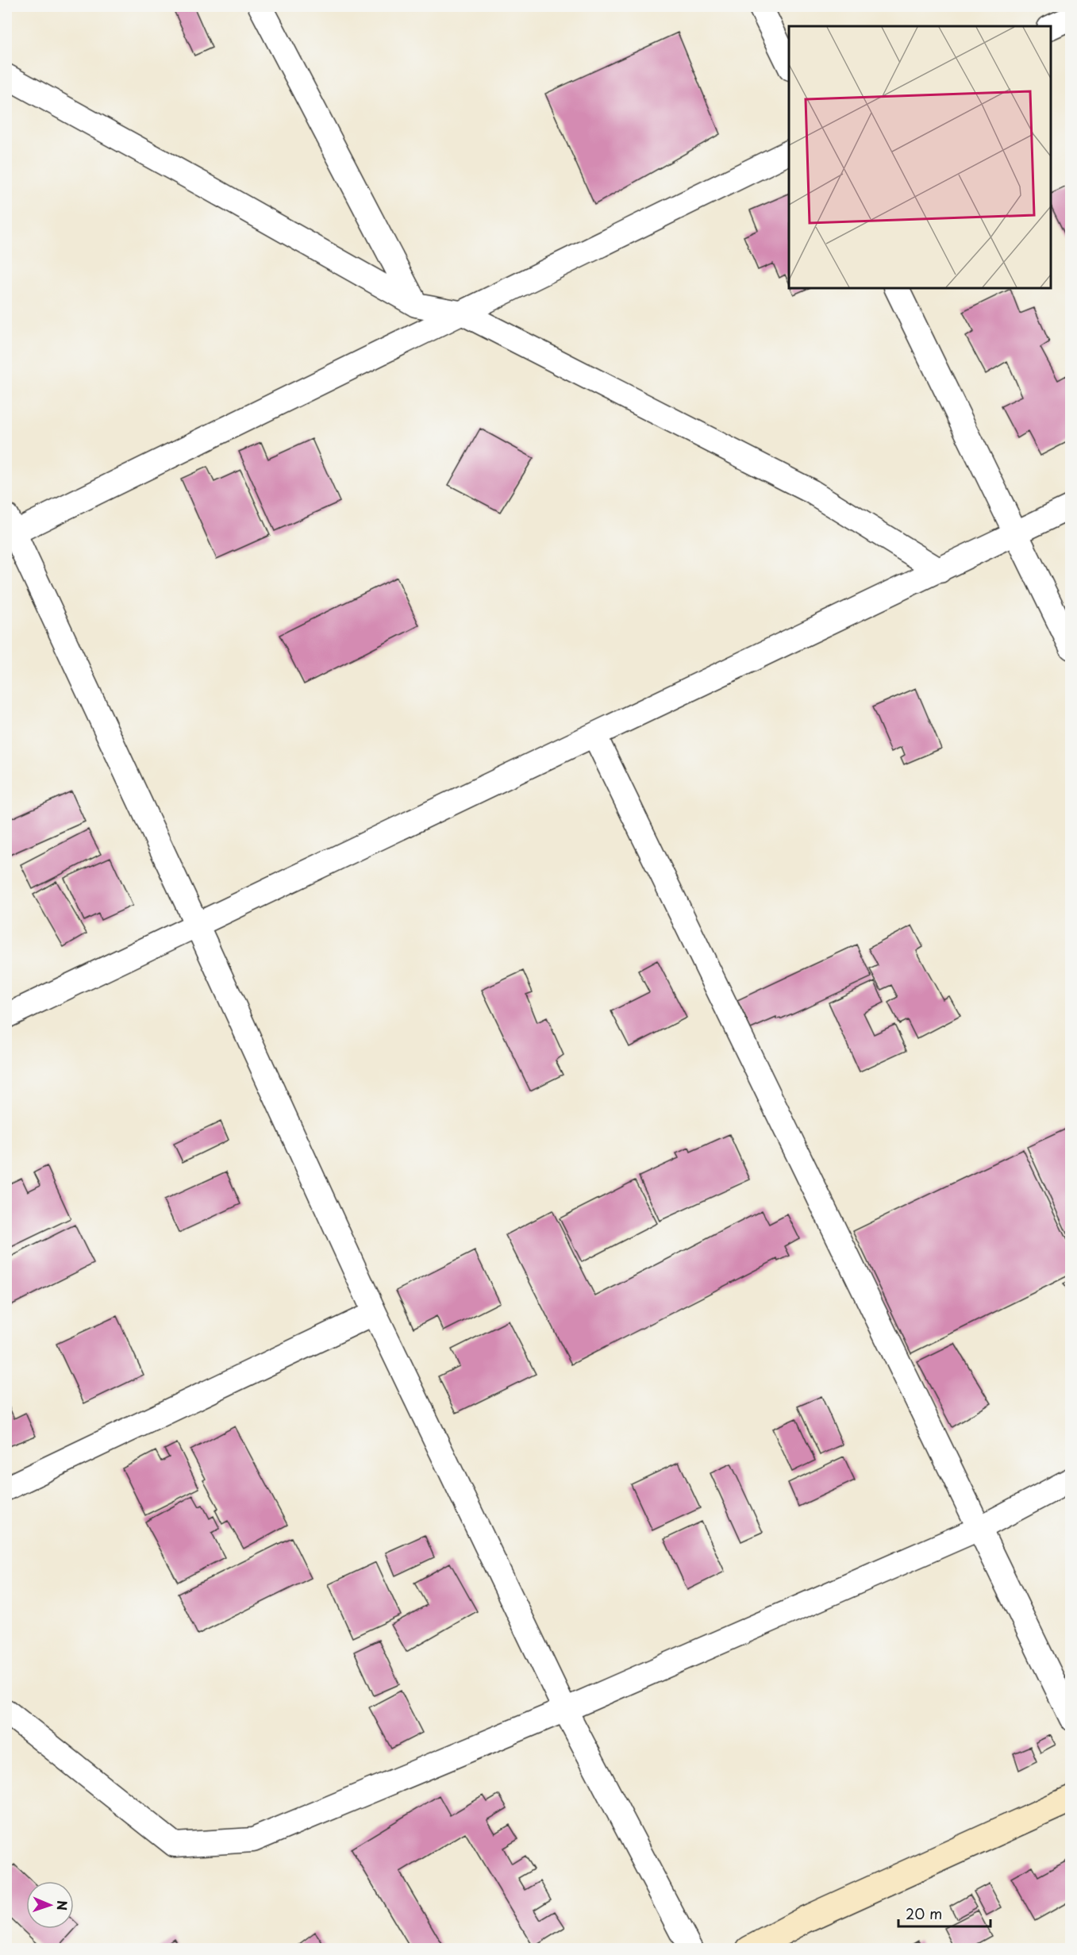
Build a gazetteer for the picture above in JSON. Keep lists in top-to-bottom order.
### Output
{
  "scale_bar": "20 m",
  "north": "right"
}
